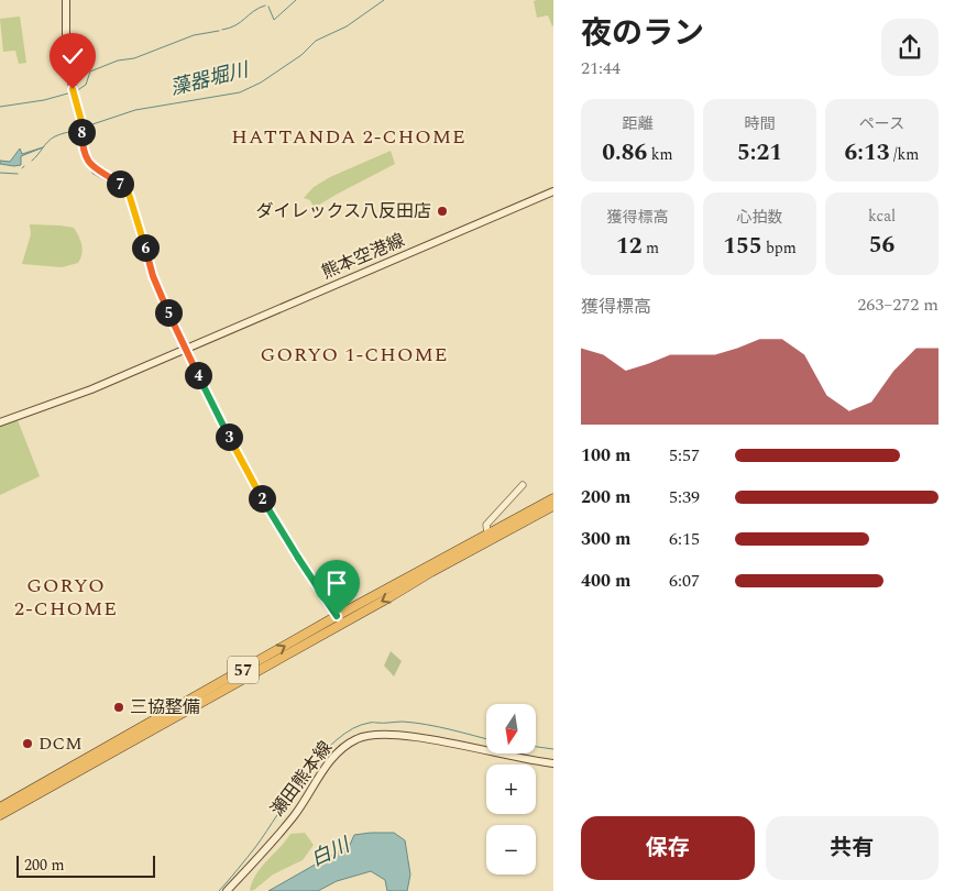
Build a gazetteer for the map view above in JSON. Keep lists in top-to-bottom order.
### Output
{
  "streets": {
    "highway": ["57"],
    "main road": ["熊本空港線", "瀬田熊本線"]
  },
  "districts": ["HATTANDA 2-CHOME", "GORYO 1-CHOME", "GORYO 2-CHOME"],
  "water": ["藻器堀川", "白川"],
  "places": ["ダイレックス八反田店", "三協整備", "DCM"],
  "scale_bar": "200 m",
  "north": "bottom",
  "page": {
    "heading": ["夜のラン", "21:44"],
    "stats": [
      ["距離", "0.86 km"],
      ["時間", "5:21"],
      ["ペース", "6:13 /km"],
      ["獲得標高", "12 m"],
      ["心拍数", "155 bpm"],
      ["kcal", "56"]
    ],
    "pins": [
      "8",
      "7",
      "6",
      "5",
      "4",
      "3",
      "2"
    ],
    "chart": ["獲得標高", "263–272 m"],
    "list": [
      {
        "name": "100 m",
        "note": "5:57"
      },
      {
        "name": "200 m",
        "note": "5:39"
      },
      {
        "name": "300 m",
        "note": "6:15"
      },
      {
        "name": "400 m",
        "note": "6:07"
      }
    ],
    "map_buttons": ["+", "−"],
    "buttons": ["保存", "共有"],
    "scale": "200 m"
  }
}
